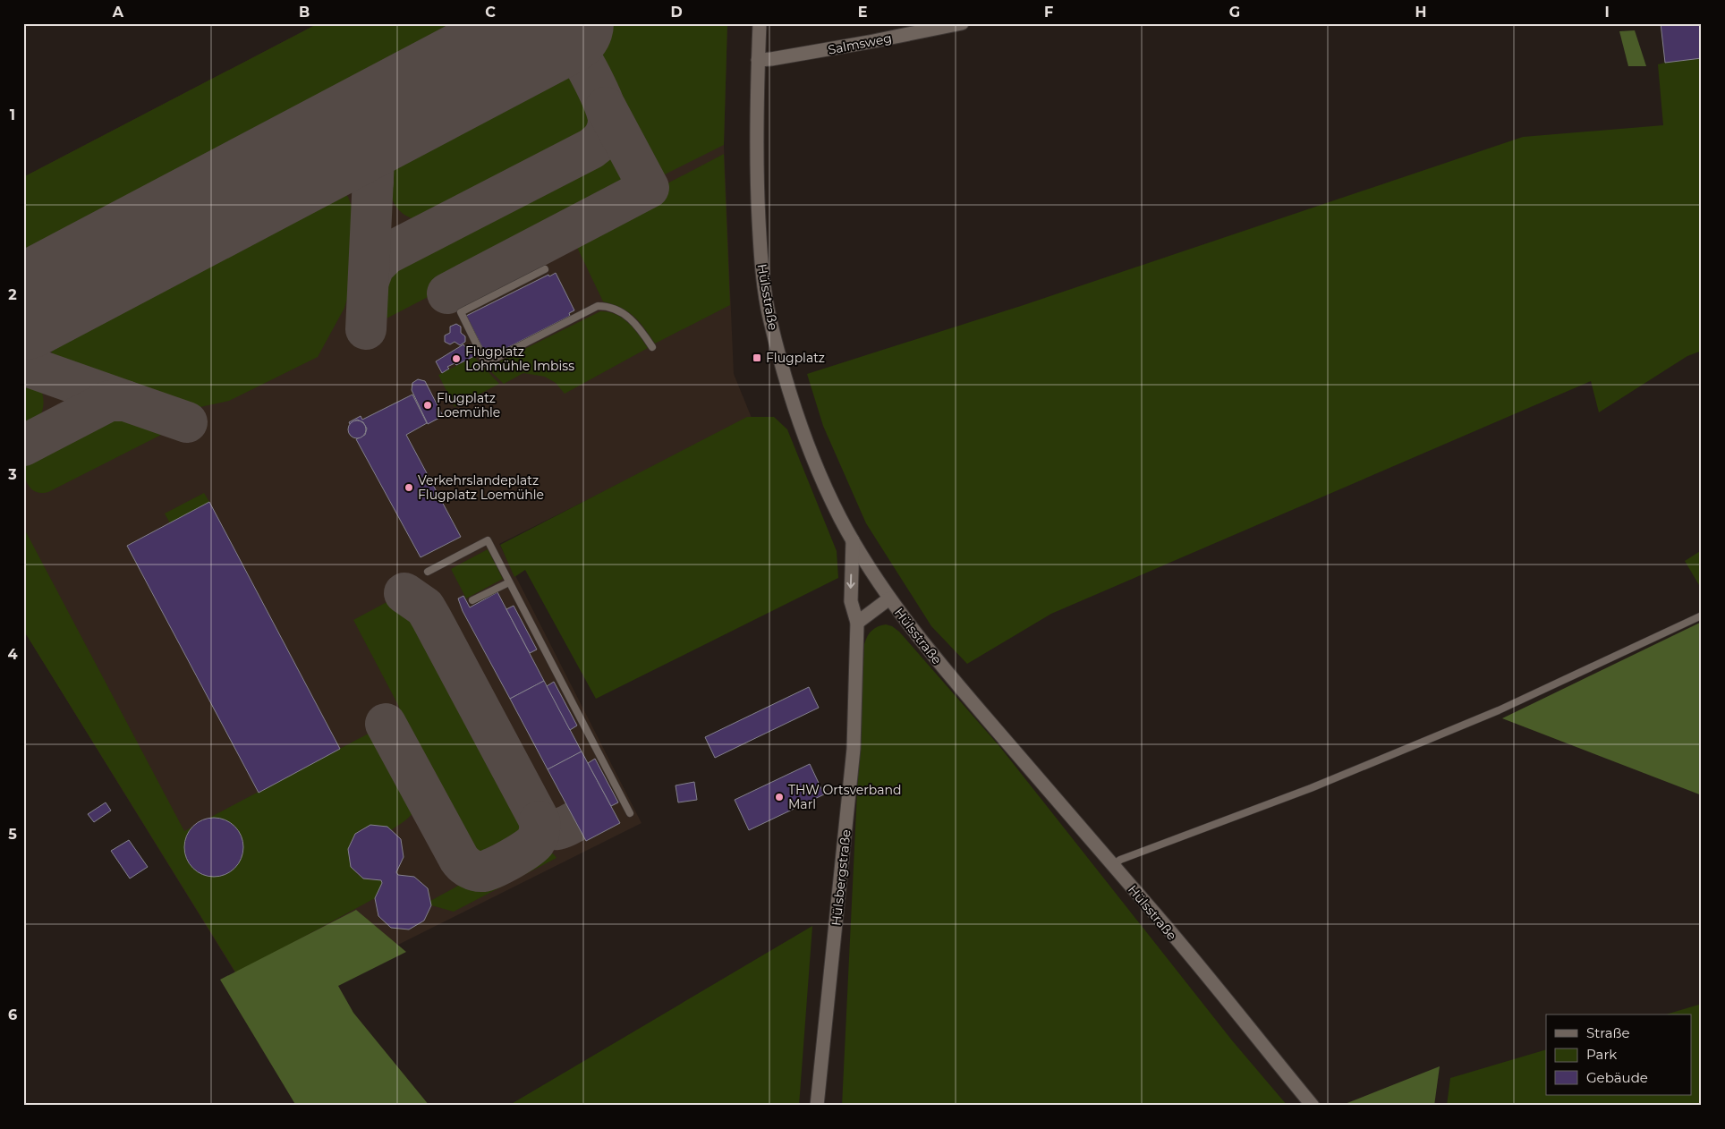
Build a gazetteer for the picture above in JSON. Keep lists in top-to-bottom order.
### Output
{
  "streets": {
    "street": ["Salmsweg", "Hülsstraße", "Hülsbergstraße"]
  },
  "crossings": [
    ["Salmsweg", "Hülsstraße"],
    ["Hülsstraße", "Hülsbergstraße"]
  ],
  "places": {
    "transit": ["Flugplatz"],
    "other": [
      "Flugplatz Lohmühle Imbiss",
      "Flugplatz Loemühle",
      "Verkehrslandeplatz Flugplatz Loemühle",
      "THW Ortsverband Marl"
    ]
  },
  "legend": ["Straße", "Park", "Gebäude"],
  "grid": {
    "columns": [
      "A",
      "B",
      "C",
      "D",
      "E",
      "F",
      "G",
      "H",
      "I"
    ],
    "rows": [
      "1",
      "2",
      "3",
      "4",
      "5",
      "6"
    ]
  }
}
